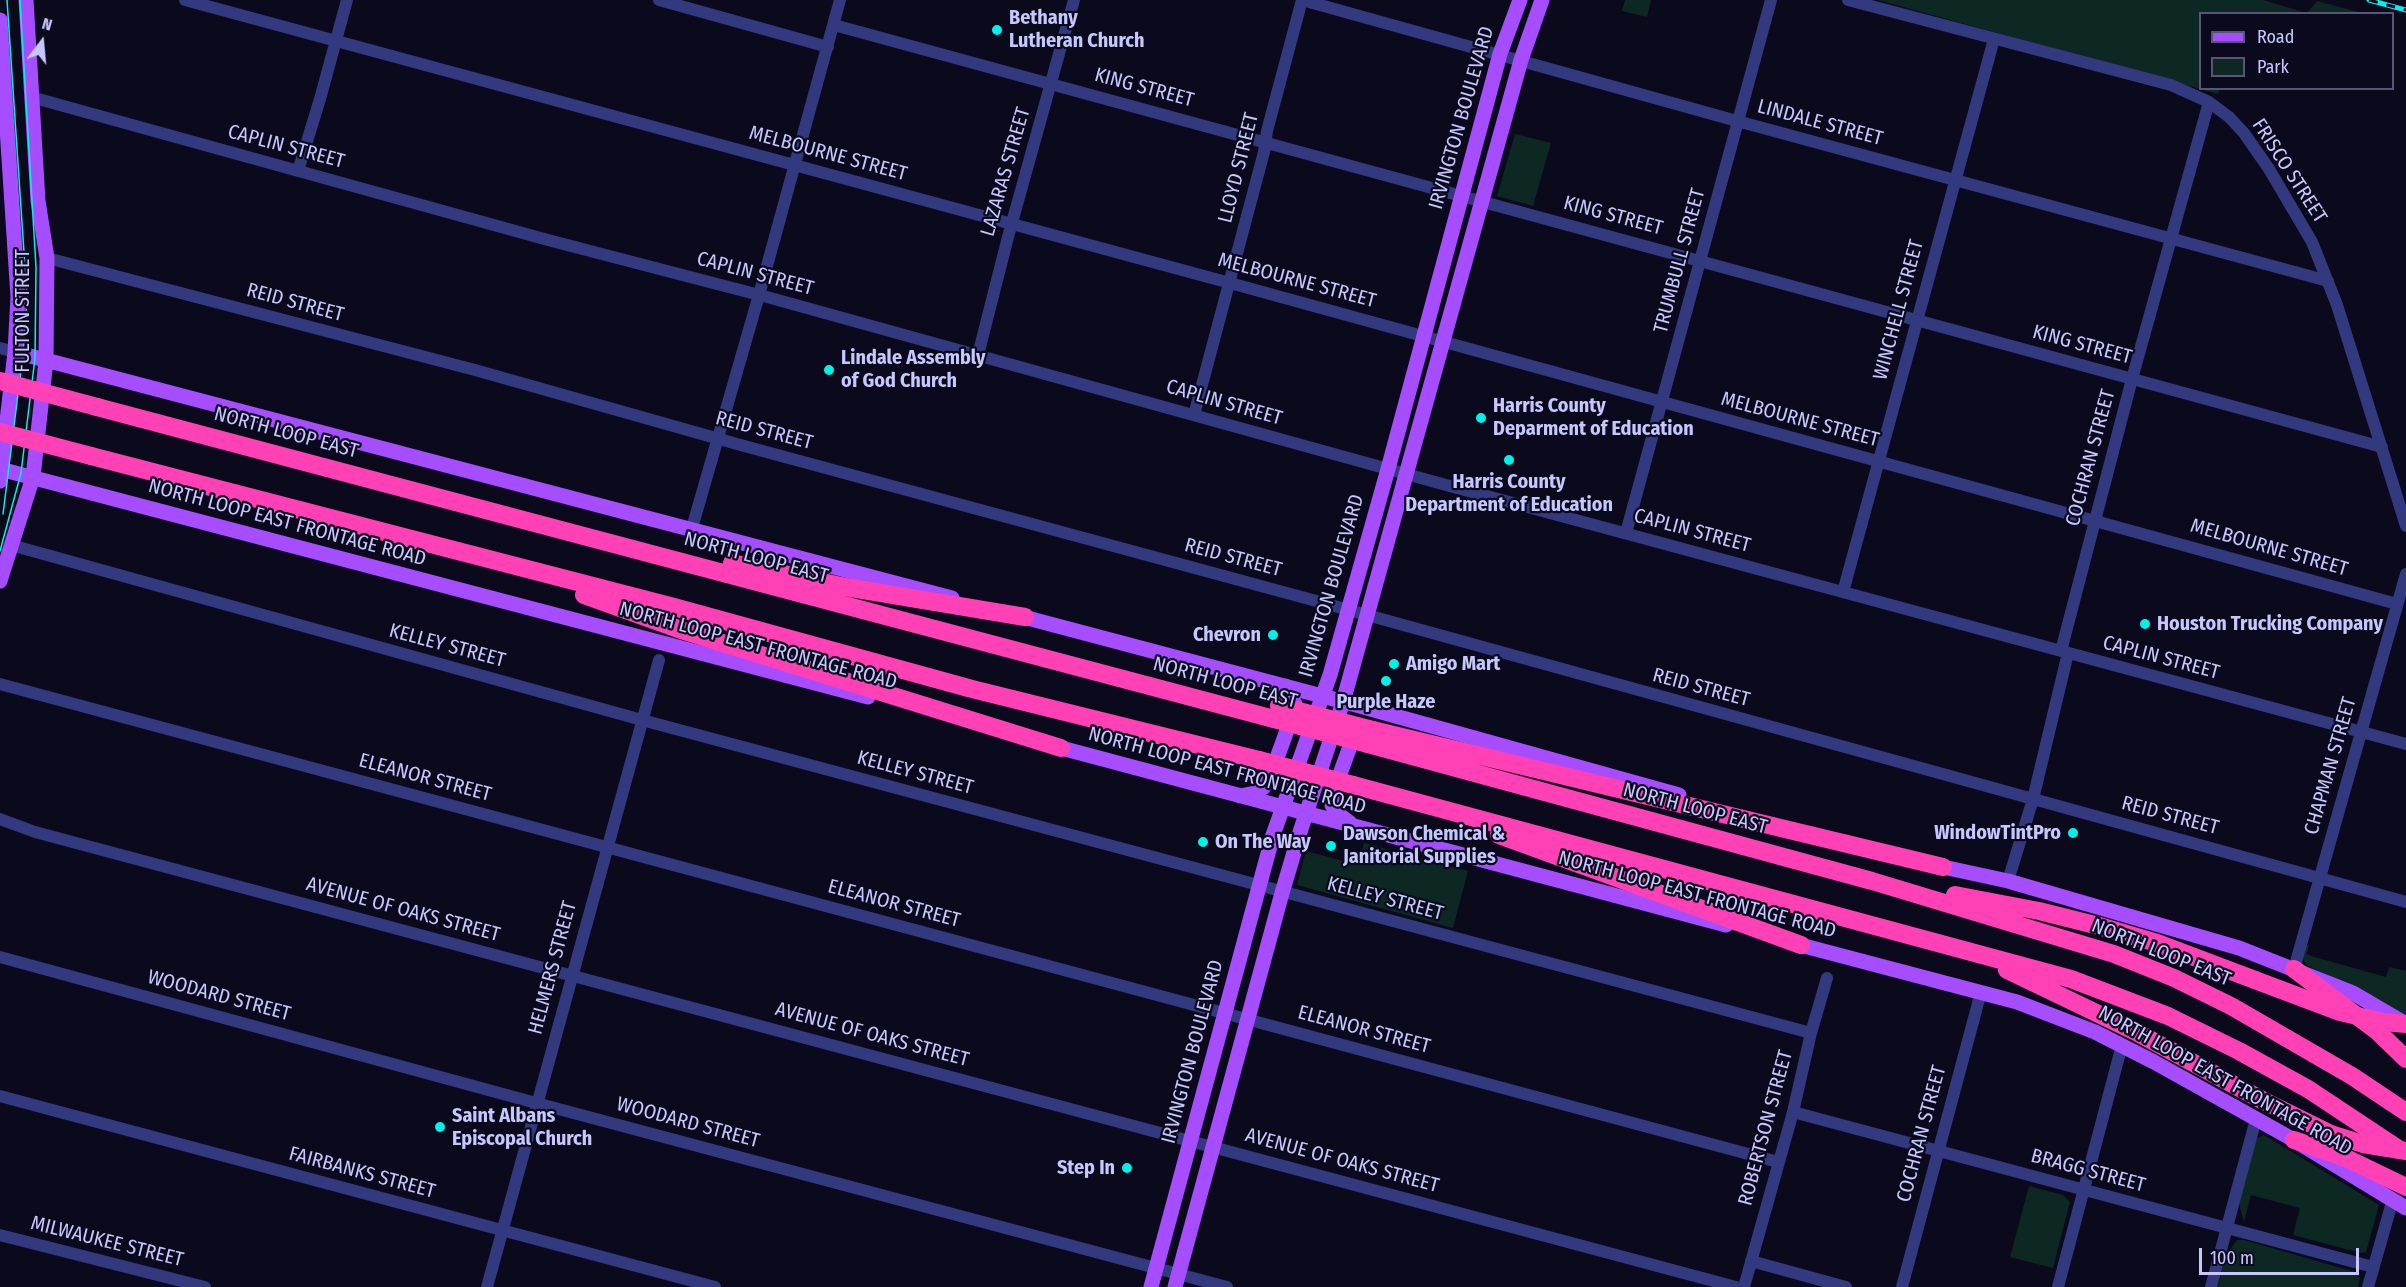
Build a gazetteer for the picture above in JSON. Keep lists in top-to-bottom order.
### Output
{
  "streets": {
    "highway": ["NORTH LOOP EAST"],
    "main road": ["IRVINGTON BOULEVARD", "FULTON STREET", "NORTH LOOP EAST FRONTAGE ROAD"],
    "street": [
      "KING STREET",
      "LINDALE STREET",
      "CAPLIN STREET",
      "MELBOURNE STREET",
      "LLOYD STREET",
      "FRISCO STREET",
      "LAZARAS STREET",
      "TRUMBULL STREET",
      "REID STREET",
      "WINCHELL STREET",
      "COCHRAN STREET",
      "KELLEY STREET",
      "CHAPMAN STREET",
      "ELEANOR STREET",
      "AVENUE OF OAKS STREET",
      "HELMERS STREET",
      "WOODARD STREET",
      "ROBERTSON STREET",
      "BRAGG STREET",
      "FAIRBANKS STREET",
      "MILWAUKEE STREET"
    ]
  },
  "crossings": [
    ["KING STREET", "IRVINGTON BOULEVARD"],
    ["KING STREET", "LLOYD STREET"],
    ["KING STREET", "FRISCO STREET"],
    ["KING STREET", "LAZARAS STREET"],
    ["KING STREET", "TRUMBULL STREET"],
    ["KING STREET", "WINCHELL STREET"],
    ["KING STREET", "COCHRAN STREET"],
    ["IRVINGTON BOULEVARD", "LINDALE STREET"],
    ["IRVINGTON BOULEVARD", "CAPLIN STREET"],
    ["IRVINGTON BOULEVARD", "MELBOURNE STREET"],
    ["IRVINGTON BOULEVARD", "REID STREET"],
    ["IRVINGTON BOULEVARD", "NORTH LOOP EAST FRONTAGE ROAD"],
    ["IRVINGTON BOULEVARD", "KELLEY STREET"],
    ["IRVINGTON BOULEVARD", "ELEANOR STREET"],
    ["IRVINGTON BOULEVARD", "AVENUE OF OAKS STREET"],
    ["IRVINGTON BOULEVARD", "WOODARD STREET"],
    ["LINDALE STREET", "LLOYD STREET"],
    ["LINDALE STREET", "FRISCO STREET"],
    ["LINDALE STREET", "TRUMBULL STREET"],
    ["LINDALE STREET", "WINCHELL STREET"],
    ["LINDALE STREET", "COCHRAN STREET"],
    ["CAPLIN STREET", "LLOYD STREET"],
    ["CAPLIN STREET", "LAZARAS STREET"],
    ["CAPLIN STREET", "TRUMBULL STREET"],
    ["CAPLIN STREET", "WINCHELL STREET"],
    ["CAPLIN STREET", "FULTON STREET"],
    ["CAPLIN STREET", "COCHRAN STREET"],
    ["CAPLIN STREET", "CHAPMAN STREET"],
    ["MELBOURNE STREET", "LLOYD STREET"],
    ["MELBOURNE STREET", "LAZARAS STREET"],
    ["MELBOURNE STREET", "TRUMBULL STREET"],
    ["MELBOURNE STREET", "WINCHELL STREET"],
    ["MELBOURNE STREET", "COCHRAN STREET"],
    ["MELBOURNE STREET", "CHAPMAN STREET"],
    ["FRISCO STREET", "WINCHELL STREET"],
    ["FRISCO STREET", "COCHRAN STREET"],
    ["REID STREET", "FULTON STREET"],
    ["REID STREET", "COCHRAN STREET"],
    ["REID STREET", "CHAPMAN STREET"],
    ["FULTON STREET", "NORTH LOOP EAST FRONTAGE ROAD"],
    ["FULTON STREET", "KELLEY STREET"],
    ["COCHRAN STREET", "NORTH LOOP EAST FRONTAGE ROAD"],
    ["COCHRAN STREET", "BRAGG STREET"],
    ["KELLEY STREET", "HELMERS STREET"],
    ["KELLEY STREET", "ROBERTSON STREET"],
    ["ELEANOR STREET", "HELMERS STREET"],
    ["ELEANOR STREET", "ROBERTSON STREET"],
    ["AVENUE OF OAKS STREET", "HELMERS STREET"],
    ["HELMERS STREET", "WOODARD STREET"],
    ["HELMERS STREET", "FAIRBANKS STREET"],
    ["ROBERTSON STREET", "BRAGG STREET"]
  ],
  "places": [
    "Bethany Lutheran Church",
    "Lindale Assembly of God Church",
    "Harris County Deparment of Education",
    "Harris County Department of Education",
    "Houston Trucking Company",
    "Chevron",
    "Amigo Mart",
    "Purple Haze",
    "WindowTintPro",
    "On The Way",
    "Dawson Chemical & Janitorial Supplies",
    "Saint Albans Episcopal Church",
    "Step In"
  ],
  "legend": ["Road", "Park"],
  "scale_bar": "100 m",
  "north": "top"
}
